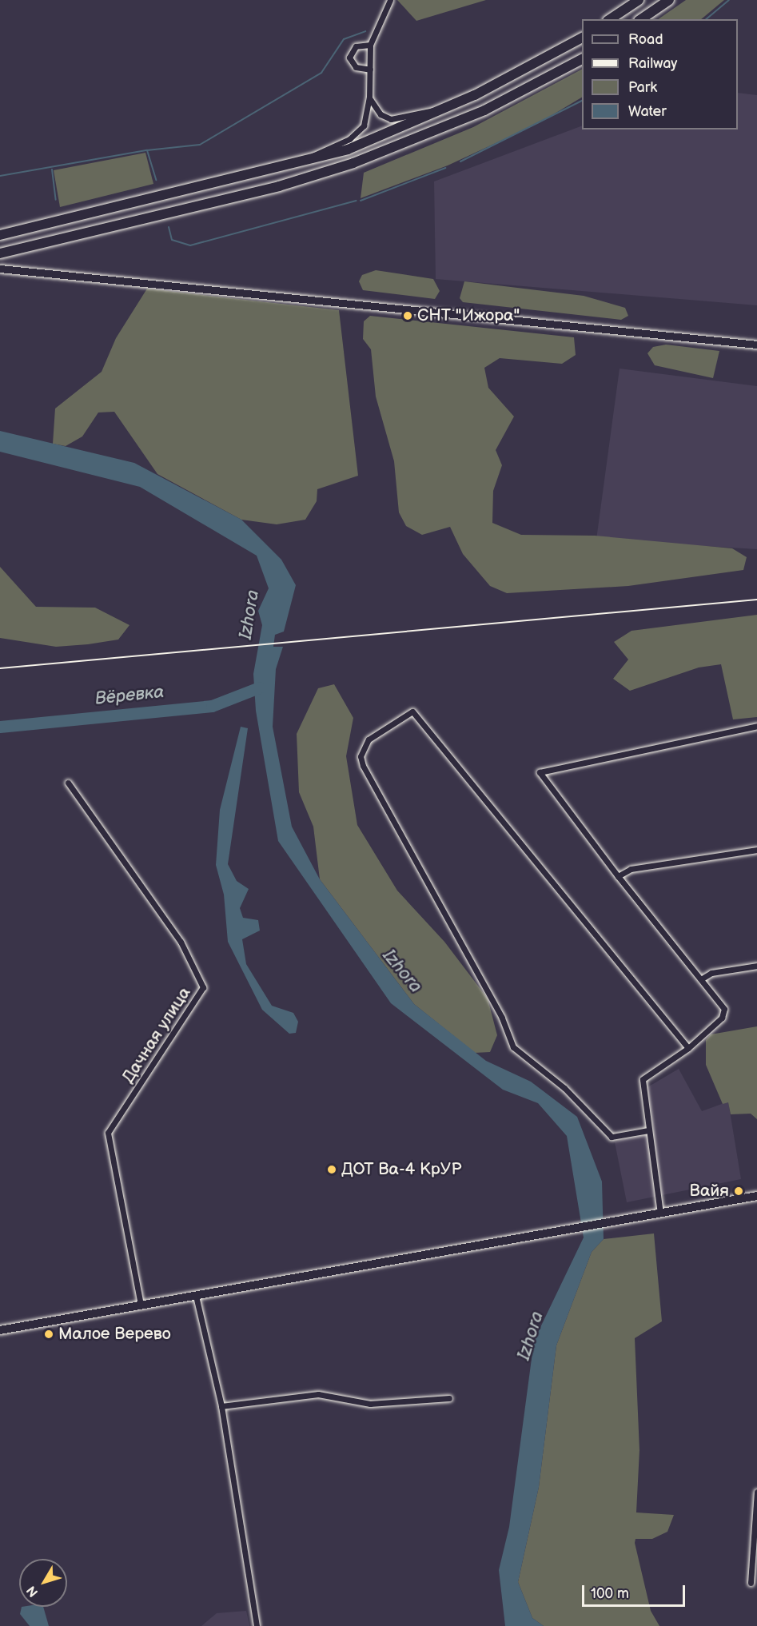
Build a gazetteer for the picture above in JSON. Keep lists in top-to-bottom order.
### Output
{
  "streets": {
    "street": ["Дачная улица"]
  },
  "water": ["Izhora", "Вёревка"],
  "places": [
    "СНТ \"Ижора\"",
    "ДОТ Ва-4 КрУР",
    "Вайя",
    "Малое Верево"
  ],
  "legend": [
    "Road",
    "Railway",
    "Park",
    "Water"
  ],
  "scale_bar": "100 m",
  "north": "bottom left"
}
